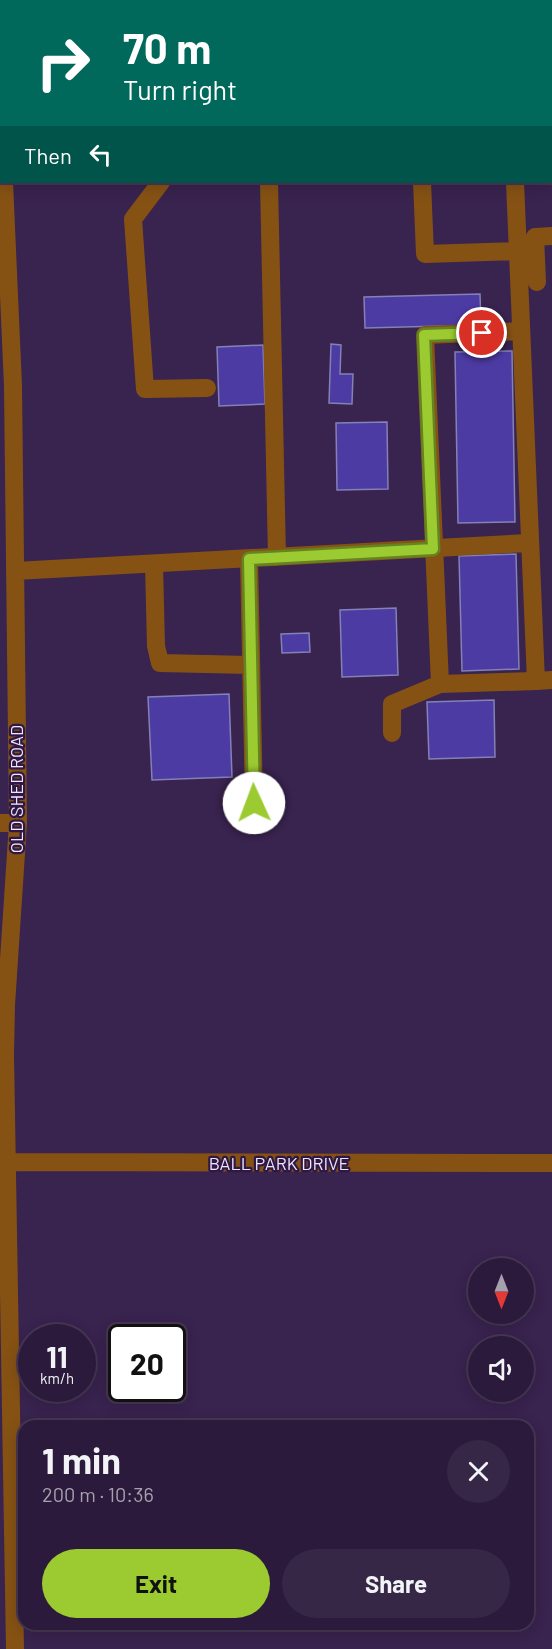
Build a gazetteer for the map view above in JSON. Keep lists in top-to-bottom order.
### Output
{
  "streets": {
    "street": ["OLD SHED ROAD", "BALL PARK DRIVE"]
  },
  "crossings": [
    ["OLD SHED ROAD", "BALL PARK DRIVE"]
  ],
  "north": "bottom",
  "page": {
    "turn": ["70 m", "Turn right"],
    "then": "Then",
    "speed": "11 km/h",
    "limit": "20",
    "heading": ["1 min", "200 m · 10:36"],
    "buttons": ["Exit", "Share"]
  }
}
